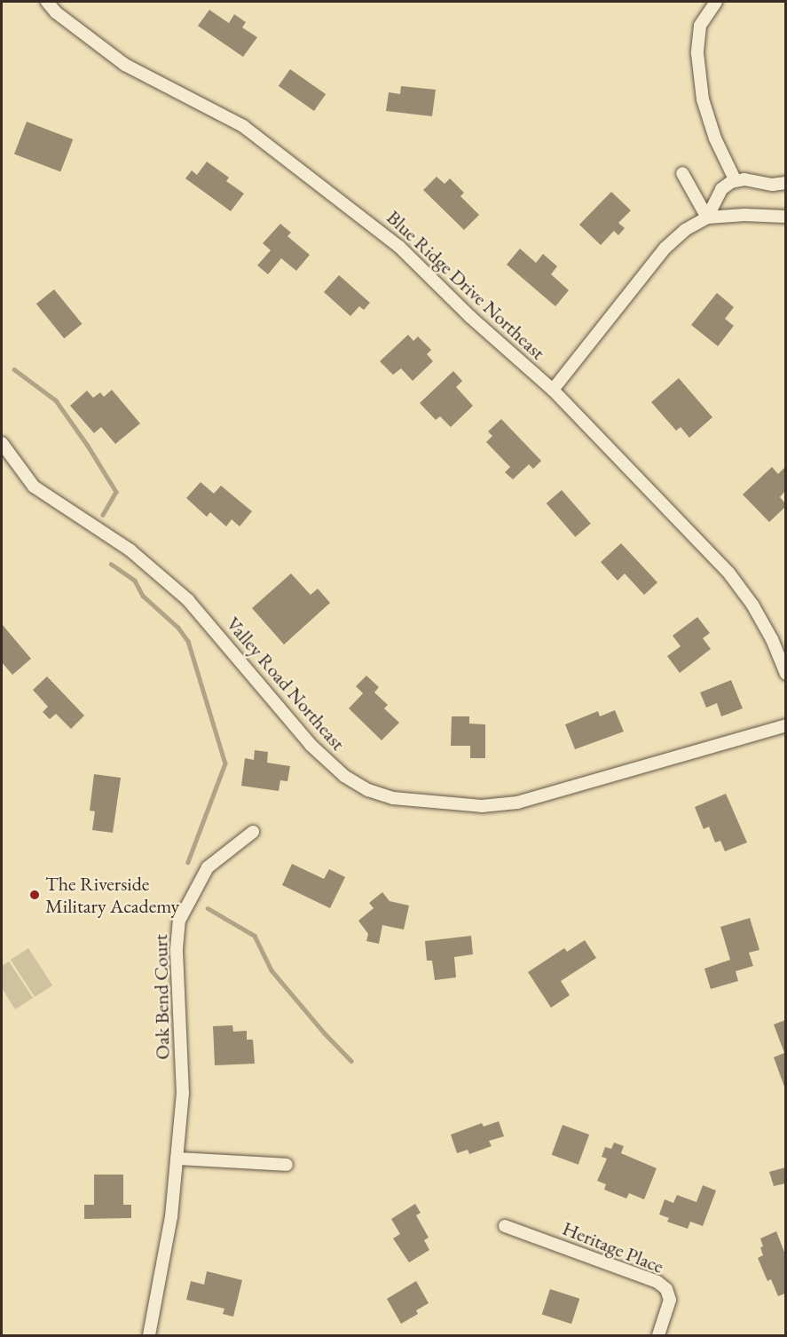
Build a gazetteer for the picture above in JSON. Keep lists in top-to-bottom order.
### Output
{
  "streets": {
    "street": [
      "Blue Ridge Drive Northeast",
      "Valley Road Northeast",
      "Oak Bend Court",
      "Heritage Place"
    ]
  },
  "places": ["The Riverside Military Academy"]
}
